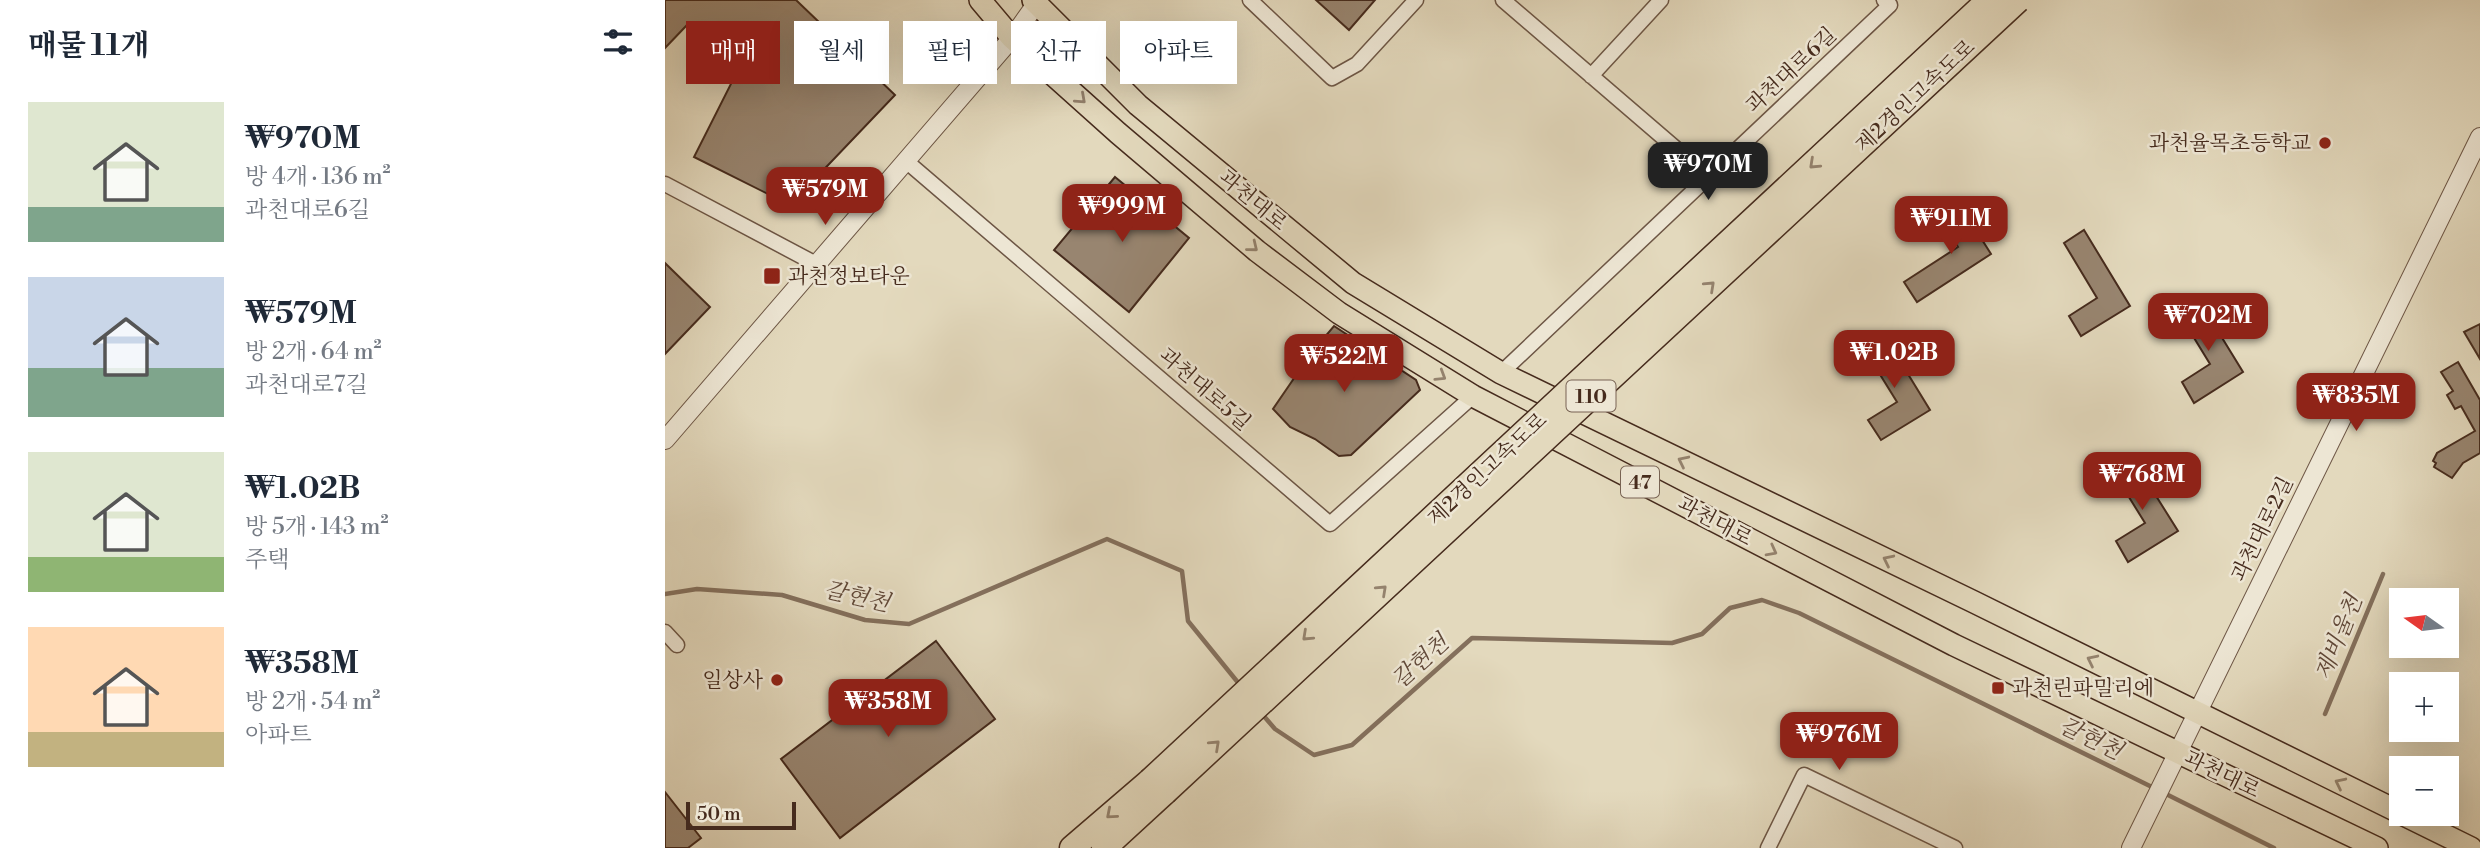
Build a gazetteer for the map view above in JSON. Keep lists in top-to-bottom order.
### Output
{
  "streets": {
    "highway": ["제2경인고속도로", "110"],
    "main road": ["과천대로", "47"],
    "street": ["과천대로6길", "과천대로5길", "과천대로2길"]
  },
  "crossings": [
    ["과천대로6길", "과천대로"],
    ["과천대로", "과천대로5길"],
    ["과천대로", "과천대로2길"]
  ],
  "water": ["갈현천", "제비울천"],
  "places": {
    "other": ["과천율목초등학교", "일상사"],
    "transit": ["과천정보타운", "과천린파밀리에"]
  },
  "scale_bar": "50 m",
  "north": "left",
  "page": {
    "heading": "매물 11개",
    "chip": [
      "매매",
      "월세",
      "필터",
      "신규",
      "아파트"
    ],
    "list": [
      {
        "name": "₩970M",
        "note": "방 4개 · 136 m² · 과천대로6길"
      },
      {
        "name": "₩579M",
        "note": "방 2개 · 64 m² · 과천대로7길"
      },
      {
        "name": "₩1.02B",
        "note": "방 5개 · 143 m² · 주택"
      },
      {
        "name": "₩358M",
        "note": "방 2개 · 54 m² · 아파트"
      }
    ],
    "price": [
      "₩970M",
      "₩579M",
      "₩999M",
      "₩911M",
      "₩702M",
      "₩1.02B",
      "₩522M",
      "₩835M",
      "₩768M",
      "₩358M",
      "₩976M"
    ],
    "map_buttons": ["+", "−"],
    "scale": "50 m"
  }
}
